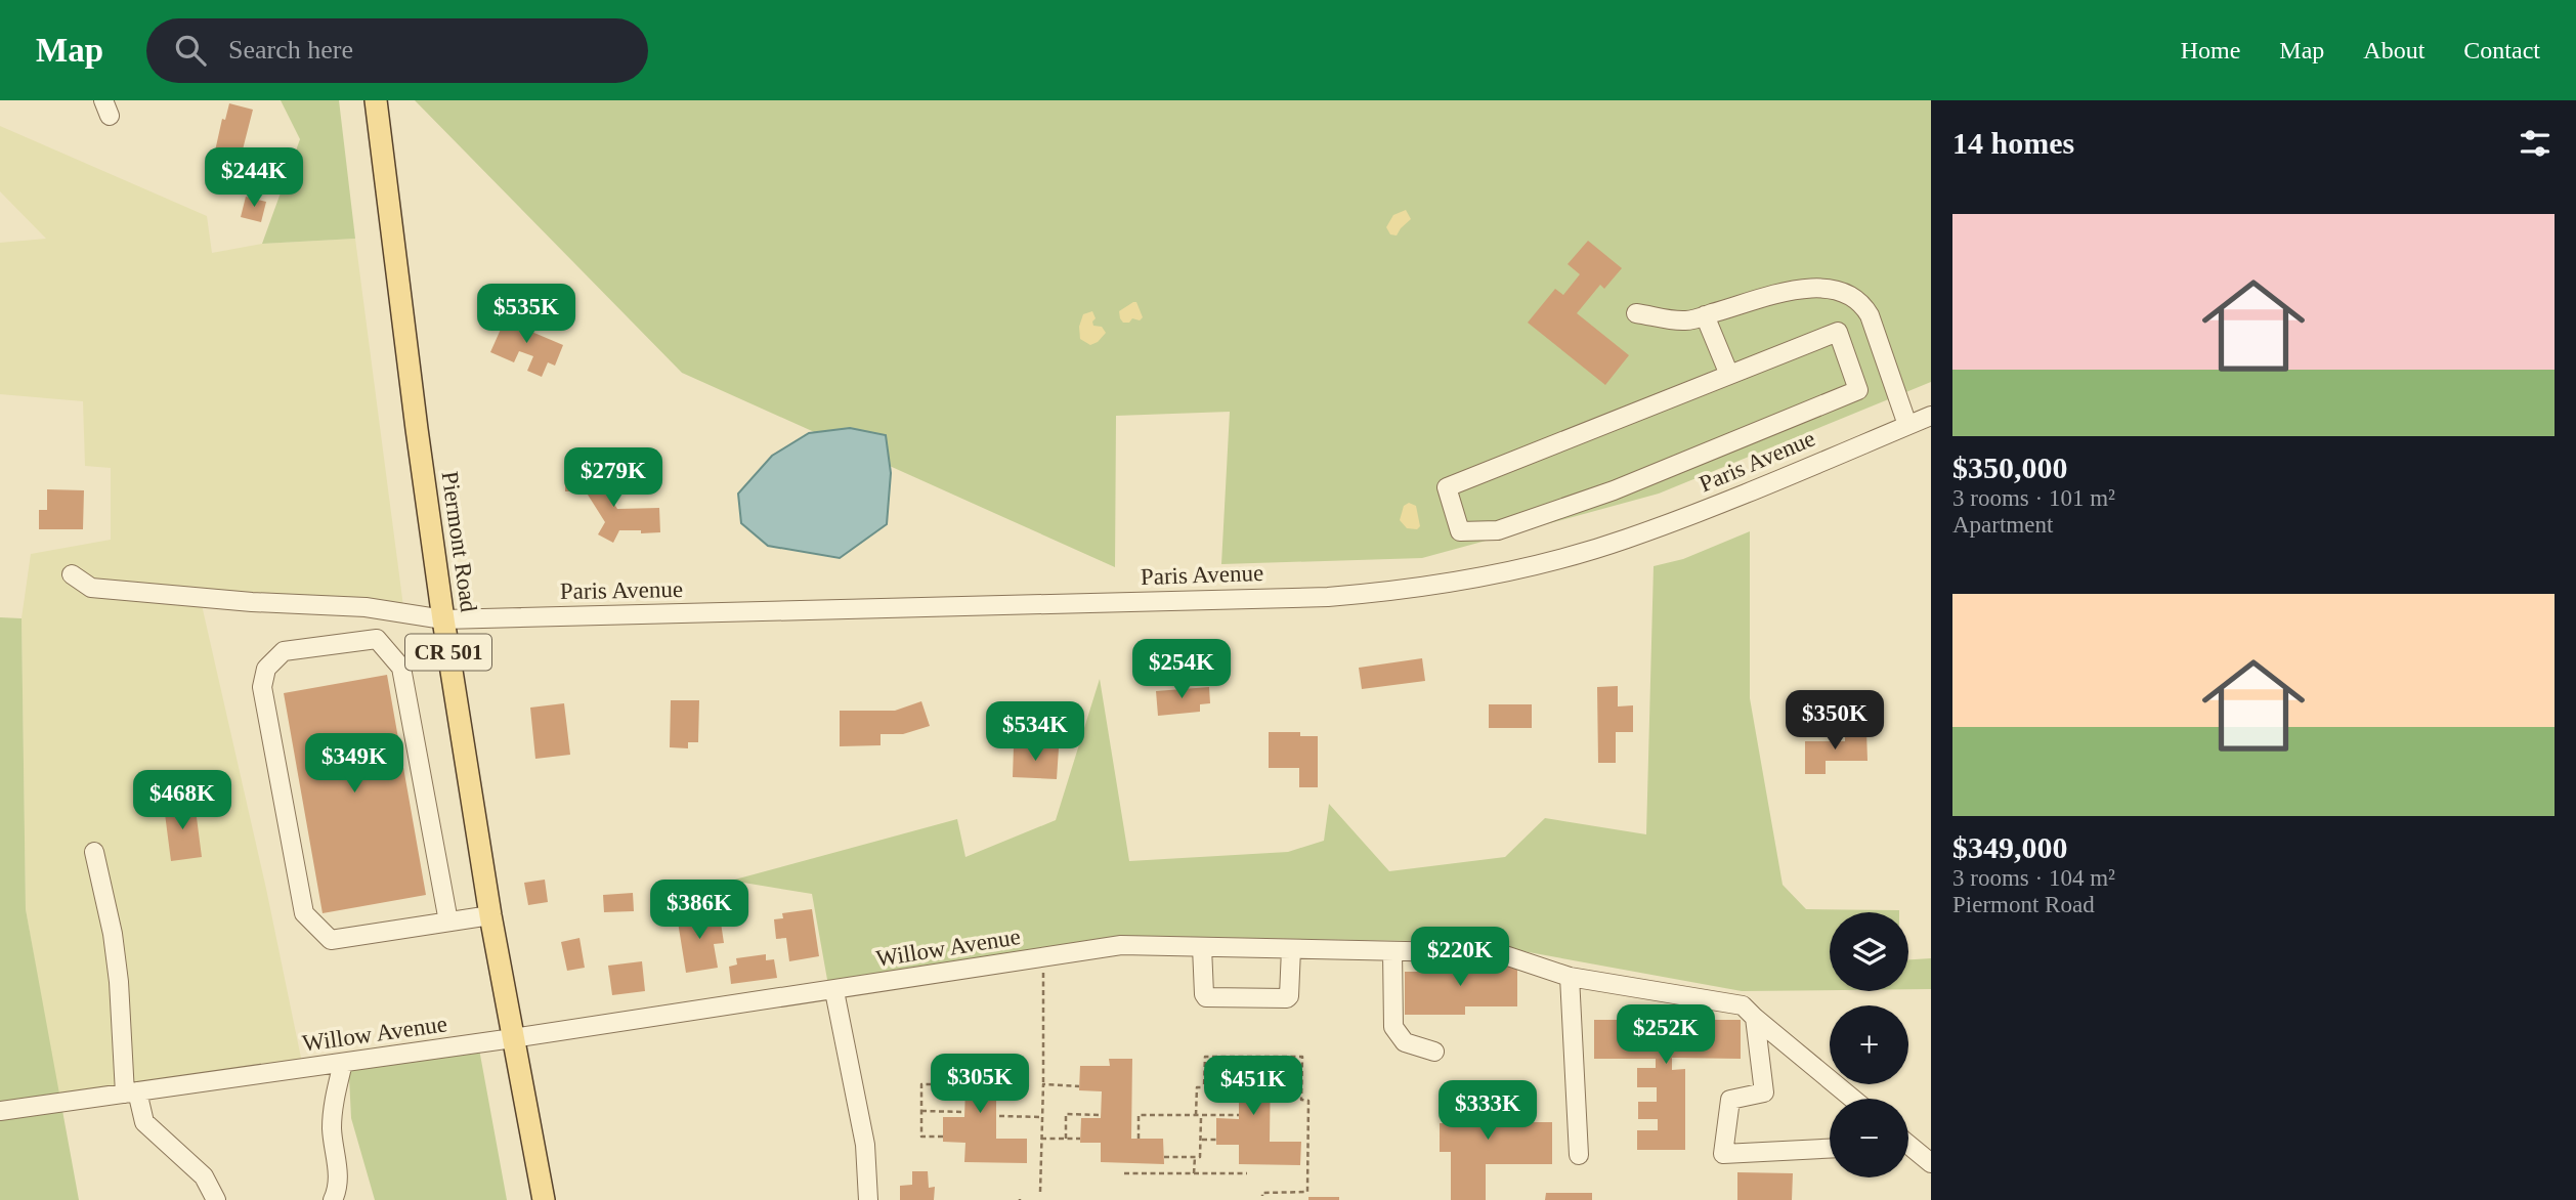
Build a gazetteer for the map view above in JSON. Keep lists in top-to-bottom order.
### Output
{
  "streets": {
    "main road": ["Piermont Road", "CR 501"],
    "street": ["Paris Avenue", "Willow Avenue"]
  },
  "crossings": [
    ["Paris Avenue", "Piermont Road"],
    ["Piermont Road", "Willow Avenue"]
  ],
  "page": {
    "header": "Map",
    "search": "Search here",
    "nav": [
      "Home",
      "Map",
      "About",
      "Contact"
    ],
    "heading": "14 homes",
    "price": [
      "$244K",
      "$535K",
      "$279K",
      "$254K",
      "$350K",
      "$534K",
      "$349K",
      "$468K",
      "$386K",
      "$220K",
      "$252K",
      "$305K",
      "$451K",
      "$333K"
    ],
    "list": [
      {
        "name": "$350,000",
        "note": "3 rooms · 101 m² · Apartment"
      },
      {
        "name": "$349,000",
        "note": "3 rooms · 104 m² · Piermont Road"
      }
    ],
    "map_buttons": ["+", "−"]
  }
}
